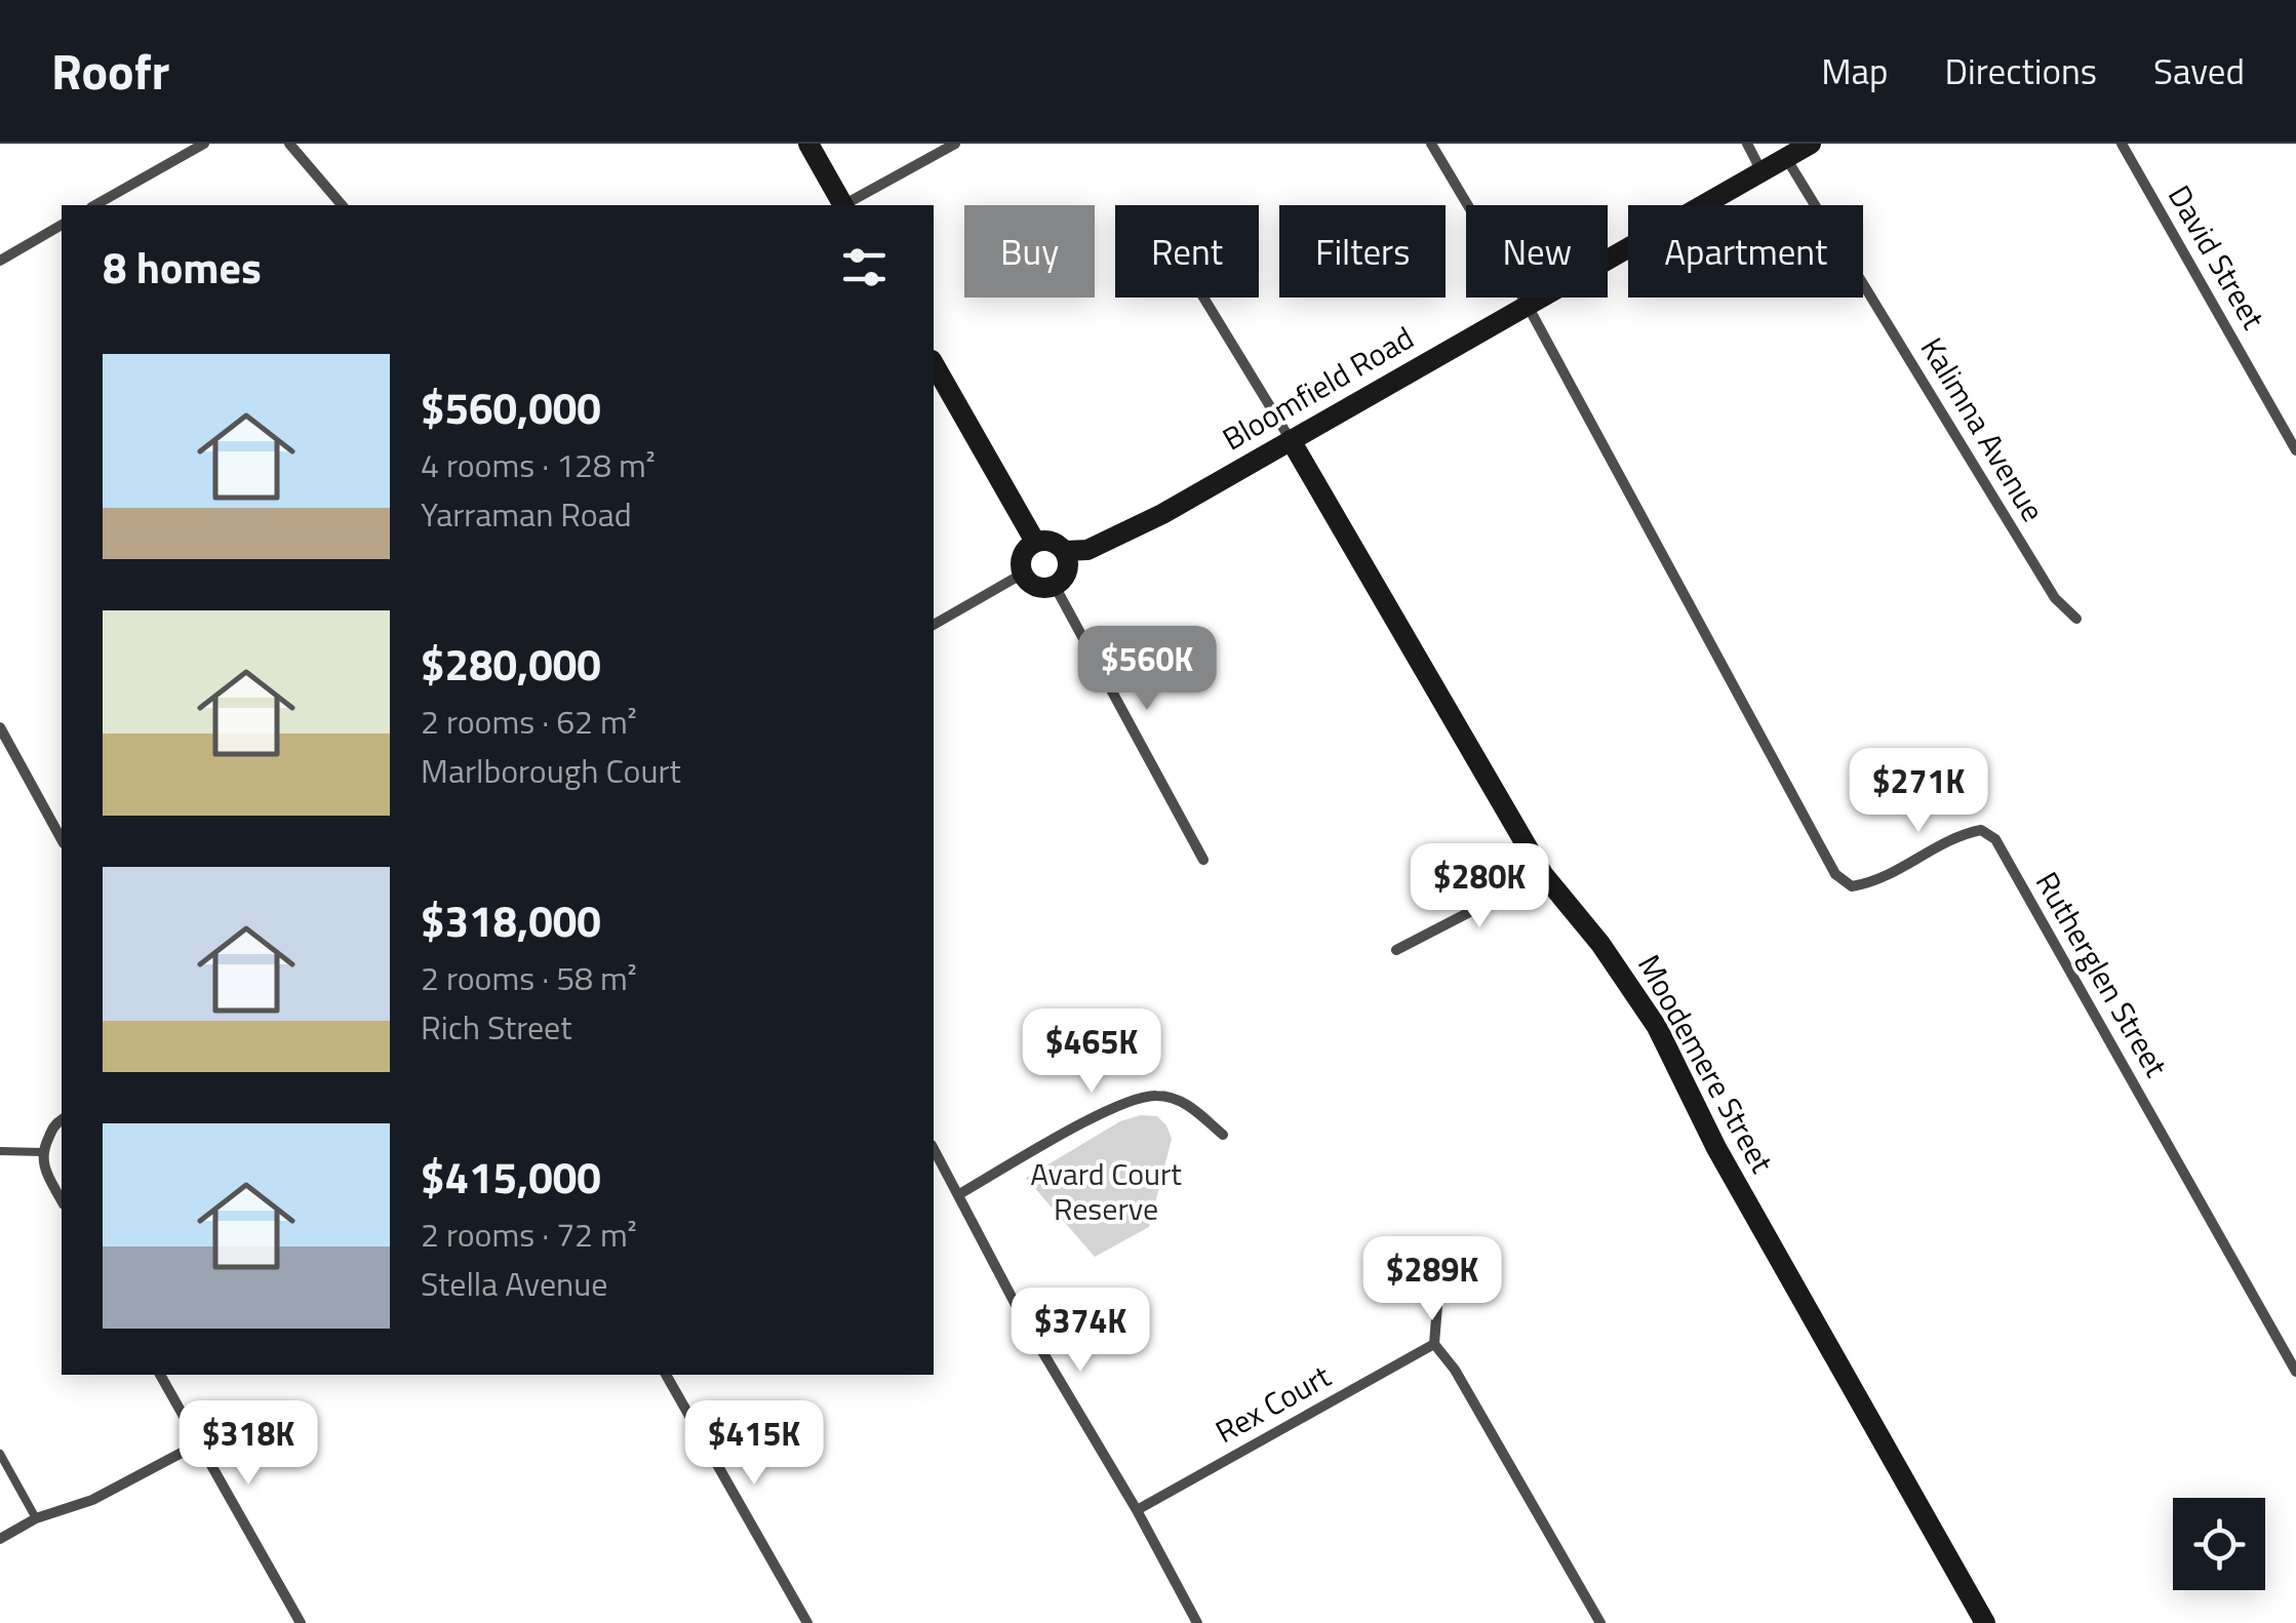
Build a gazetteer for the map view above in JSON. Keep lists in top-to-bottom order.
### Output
{
  "streets": {
    "street": [
      "David Street",
      "Bloomfield Road",
      "Kalimna Avenue",
      "Rutherglen Street",
      "Moodemere Street",
      "Rex Court"
    ]
  },
  "crossings": [
    ["Bloomfield Road", "Kalimna Avenue"],
    ["Bloomfield Road", "Rutherglen Street"],
    ["Bloomfield Road", "Moodemere Street"]
  ],
  "parks": ["Avard Court Reserve"],
  "page": {
    "header": "Roofr",
    "nav": ["Map", "Directions", "Saved"],
    "chip": [
      "Buy",
      "Rent",
      "Filters",
      "New",
      "Apartment"
    ],
    "heading": "8 homes",
    "list": [
      {
        "name": "$560,000",
        "note": "4 rooms · 128 m² · Yarraman Road"
      },
      {
        "name": "$280,000",
        "note": "2 rooms · 62 m² · Marlborough Court"
      },
      {
        "name": "$318,000",
        "note": "2 rooms · 58 m² · Rich Street"
      },
      {
        "name": "$415,000",
        "note": "2 rooms · 72 m² · Stella Avenue"
      }
    ],
    "price": [
      "$560K",
      "$271K",
      "$280K",
      "$465K",
      "$289K",
      "$374K",
      "$318K",
      "$415K"
    ]
  }
}
